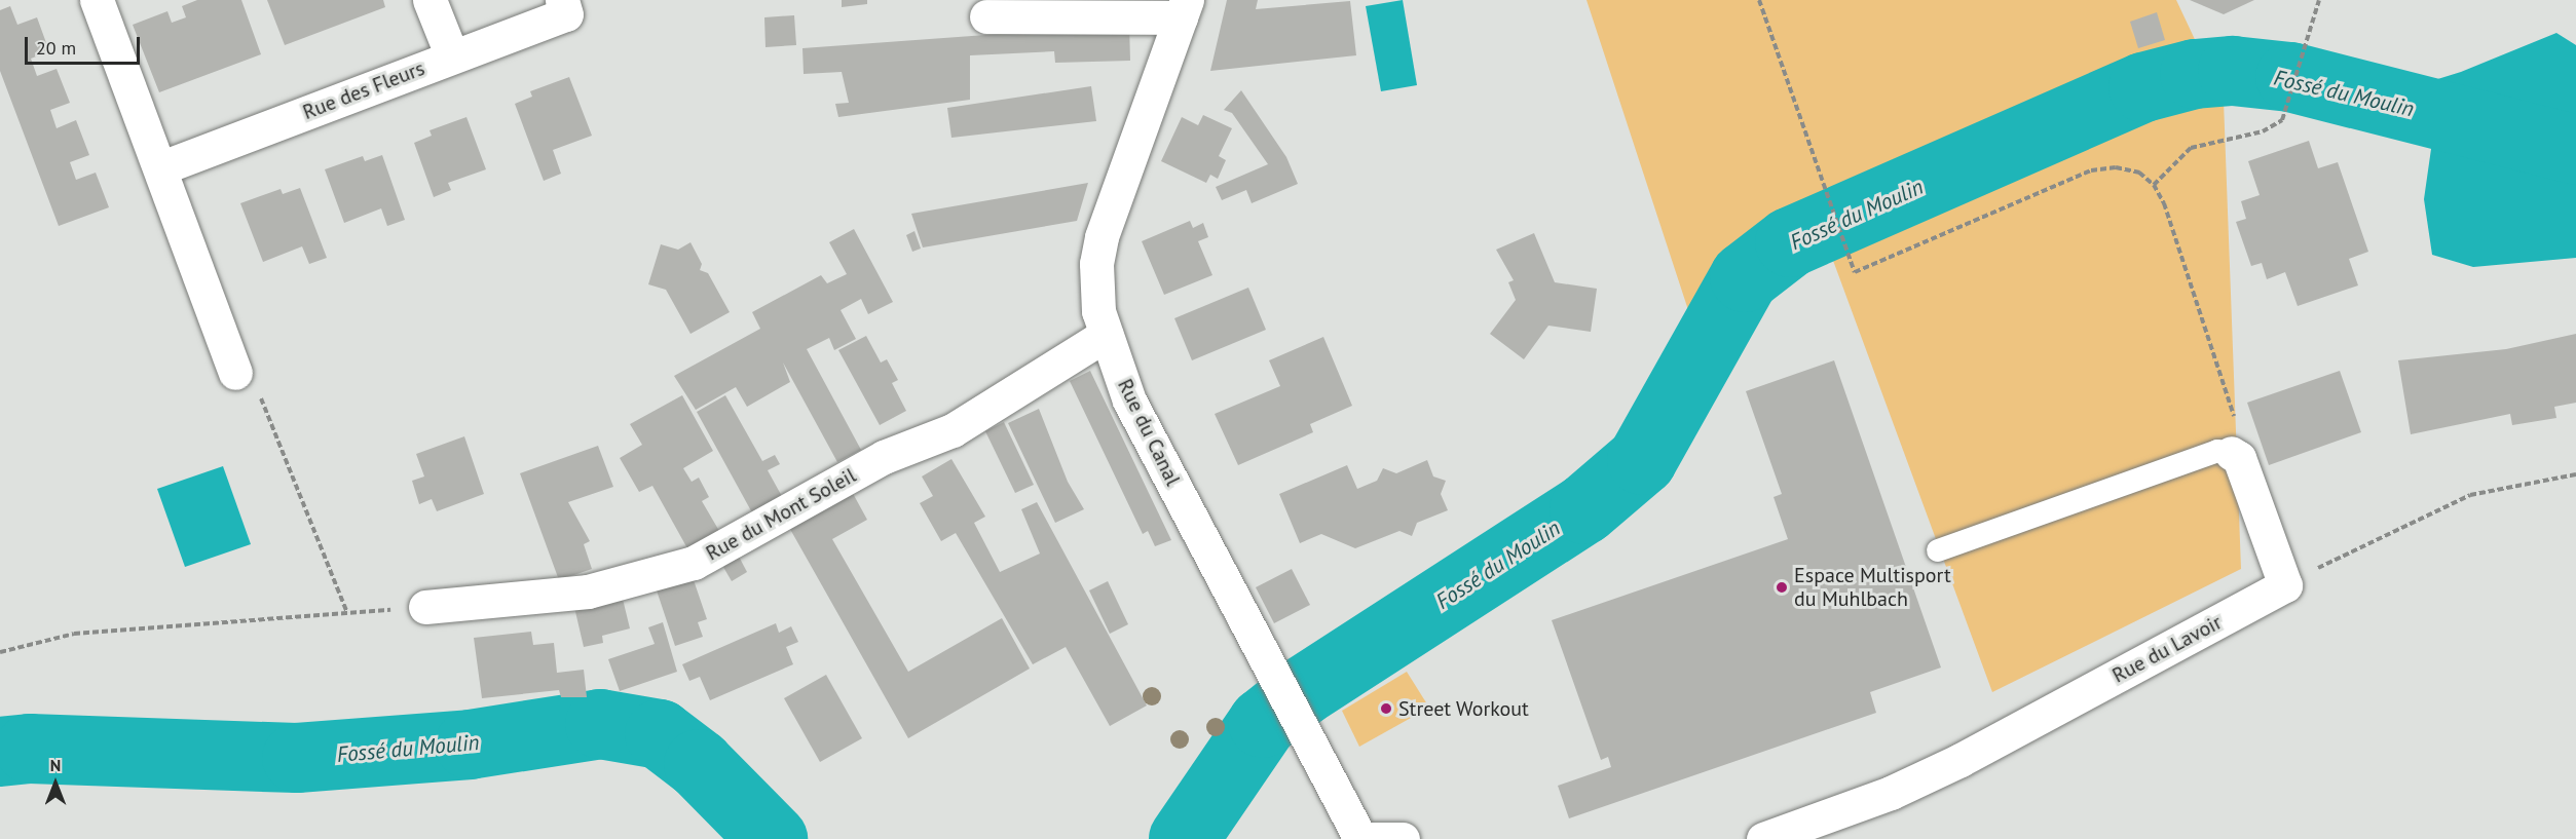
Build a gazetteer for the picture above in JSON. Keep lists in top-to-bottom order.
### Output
{
  "streets": {
    "street": [
      "Rue des Fleurs",
      "Rue du Canal",
      "Rue du Mont Soleil",
      "Rue du Lavoir"
    ]
  },
  "crossings": [
    ["Rue du Canal", "Rue du Mont Soleil"]
  ],
  "water": ["Fossé du Moulin"],
  "places": ["Espace Multisport du Muhlbach", "Street Workout"],
  "scale_bar": "20 m",
  "north": "top"
}
